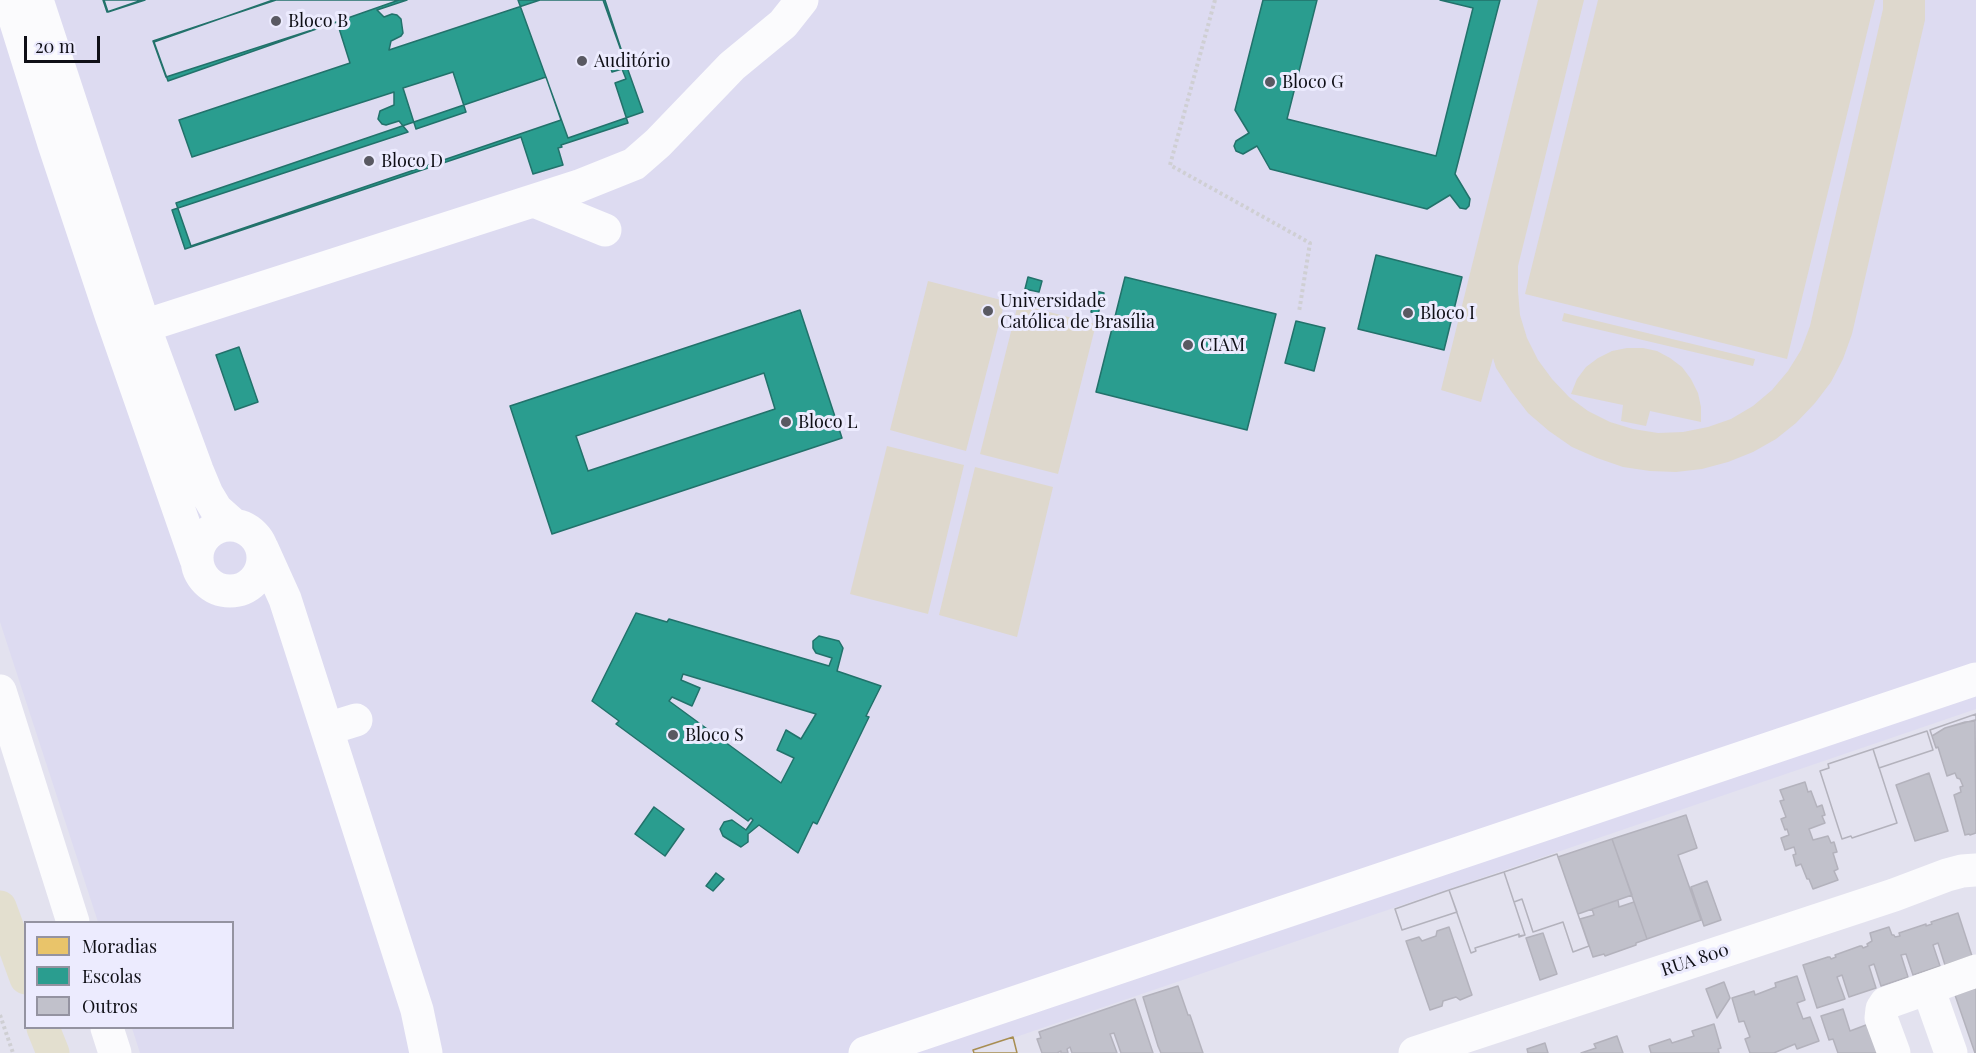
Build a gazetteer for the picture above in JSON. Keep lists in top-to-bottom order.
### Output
{
  "streets": {
    "street": ["RUA 800"]
  },
  "places": [
    "Bloco B",
    "Auditório",
    "Bloco G",
    "Bloco D",
    "Universidade Católica de Brasília",
    "Bloco I",
    "CIAM",
    "Bloco L",
    "Bloco S"
  ],
  "legend": ["Moradias", "Escolas", "Outros"],
  "scale_bar": "20 m"
}
